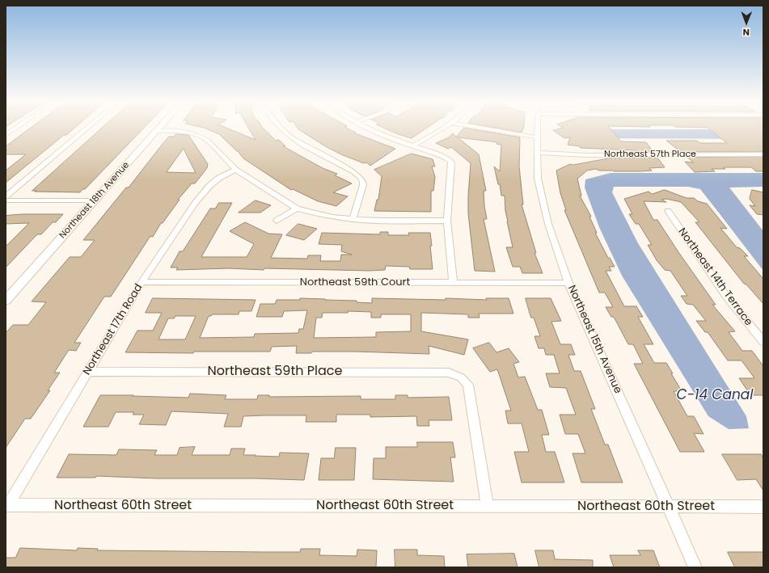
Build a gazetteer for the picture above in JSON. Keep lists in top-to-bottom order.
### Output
{
  "streets": {
    "street": [
      "Northeast 57th Place",
      "Northeast 18th Avenue",
      "Northeast 14th Terrace",
      "Northeast 59th Court",
      "Northeast 17th Road",
      "Northeast 15th Avenue",
      "Northeast 59th Place",
      "Northeast 60th Street"
    ]
  },
  "crossings": [
    ["Northeast 57th Place", "Northeast 15th Avenue"],
    ["Northeast 59th Court", "Northeast 17th Road"],
    ["Northeast 59th Court", "Northeast 15th Avenue"],
    ["Northeast 17th Road", "Northeast 59th Place"],
    ["Northeast 17th Road", "Northeast 60th Street"],
    ["Northeast 15th Avenue", "Northeast 60th Street"],
    ["Northeast 59th Place", "Northeast 60th Street"]
  ],
  "water": ["C-14 Canal"],
  "north": "bottom"
}
